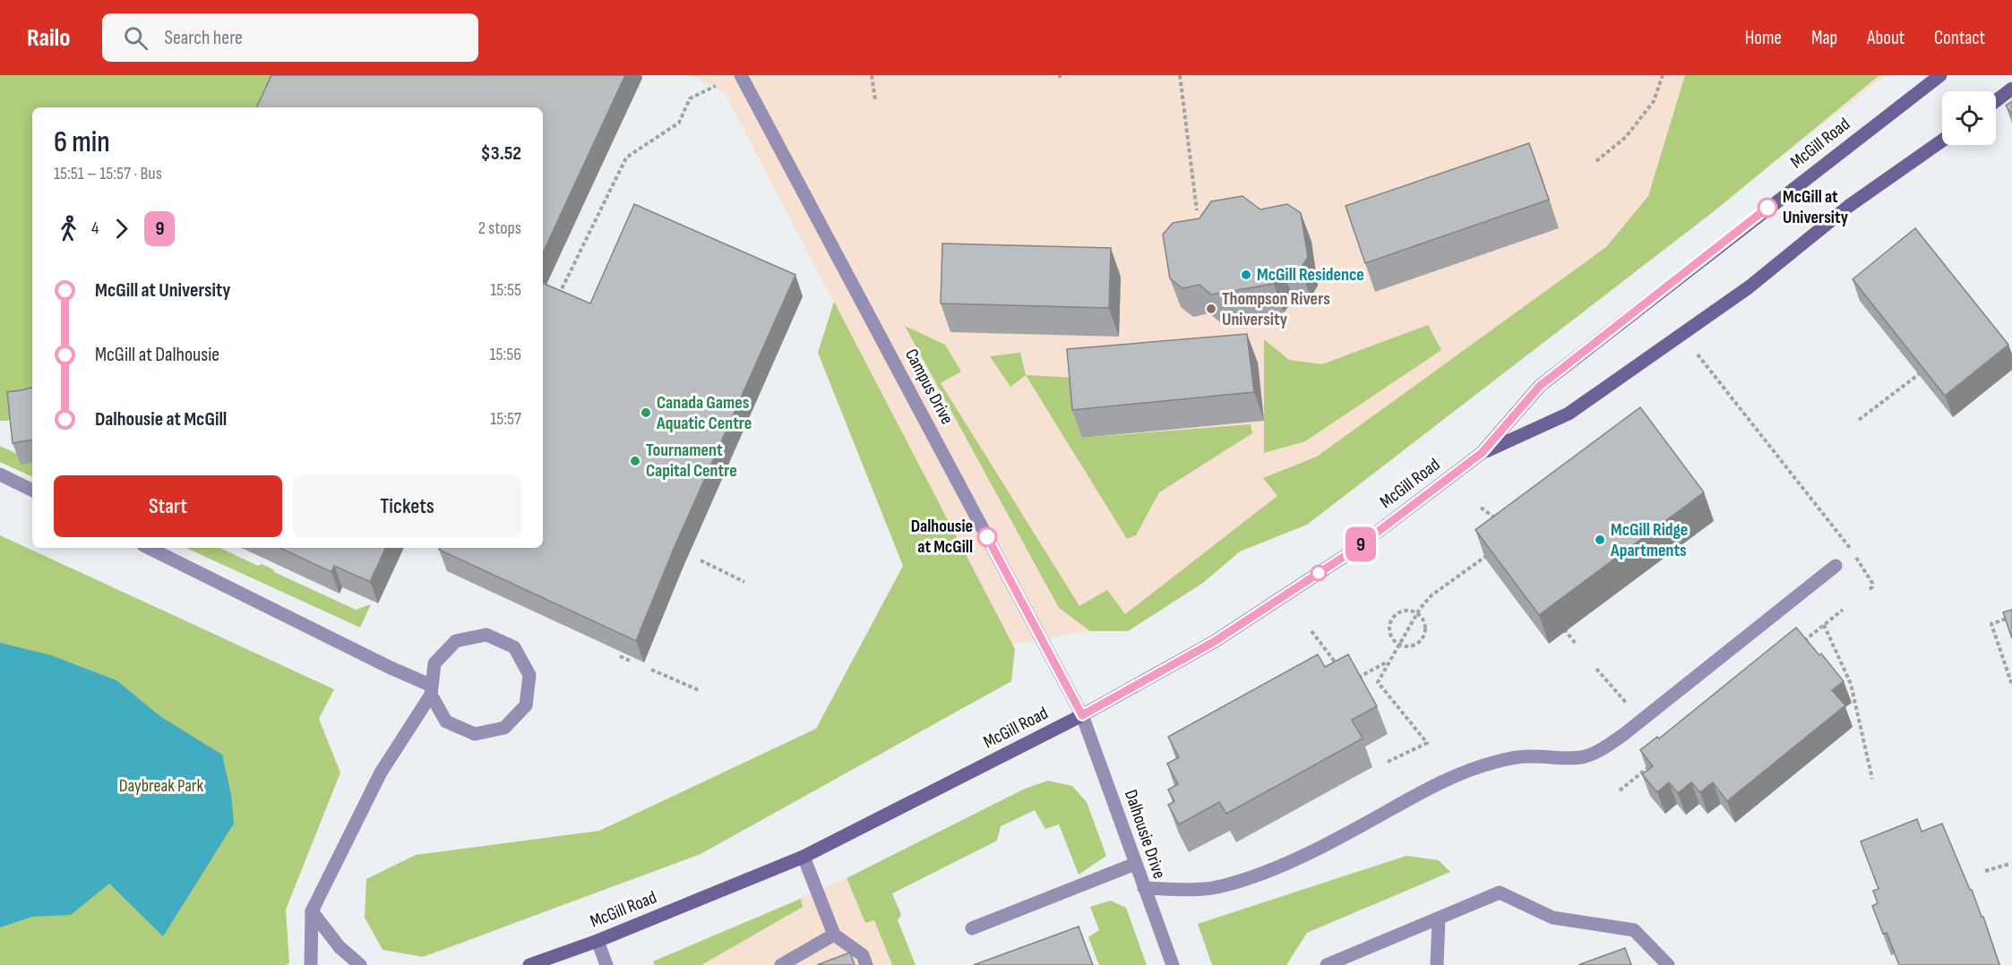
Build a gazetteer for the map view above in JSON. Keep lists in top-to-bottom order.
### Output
{
  "streets": {
    "main road": ["McGill Road"],
    "street": ["Campus Drive", "Dalhousie Drive"]
  },
  "crossings": [
    ["McGill Road", "Campus Drive"],
    ["McGill Road", "Dalhousie Drive"],
    ["Campus Drive", "Dalhousie Drive"]
  ],
  "parks": ["Daybreak Park"],
  "places": [
    "McGill at University",
    "McGill Residence",
    "Thompson Rivers University",
    "Canada Games Aquatic Centre",
    "Tournament Capital Centre",
    "Dalhousie at McGill",
    "McGill Ridge Apartments"
  ],
  "lines": ["bus line 9"],
  "page": {
    "header": "Railo",
    "search": "Search here",
    "nav": [
      "Home",
      "Map",
      "About",
      "Contact"
    ],
    "on_map": "9",
    "heading": ["6 min", "15:51 – 15:57 · Bus", "$3.52"],
    "legs": ["4", "9", "2 stops"],
    "list": [
      {
        "name": "McGill at University",
        "value": "15:55"
      },
      {
        "name": "McGill at Dalhousie",
        "value": "15:56"
      },
      {
        "name": "Dalhousie at McGill",
        "value": "15:57"
      }
    ],
    "buttons": ["Start", "Tickets"]
  }
}
